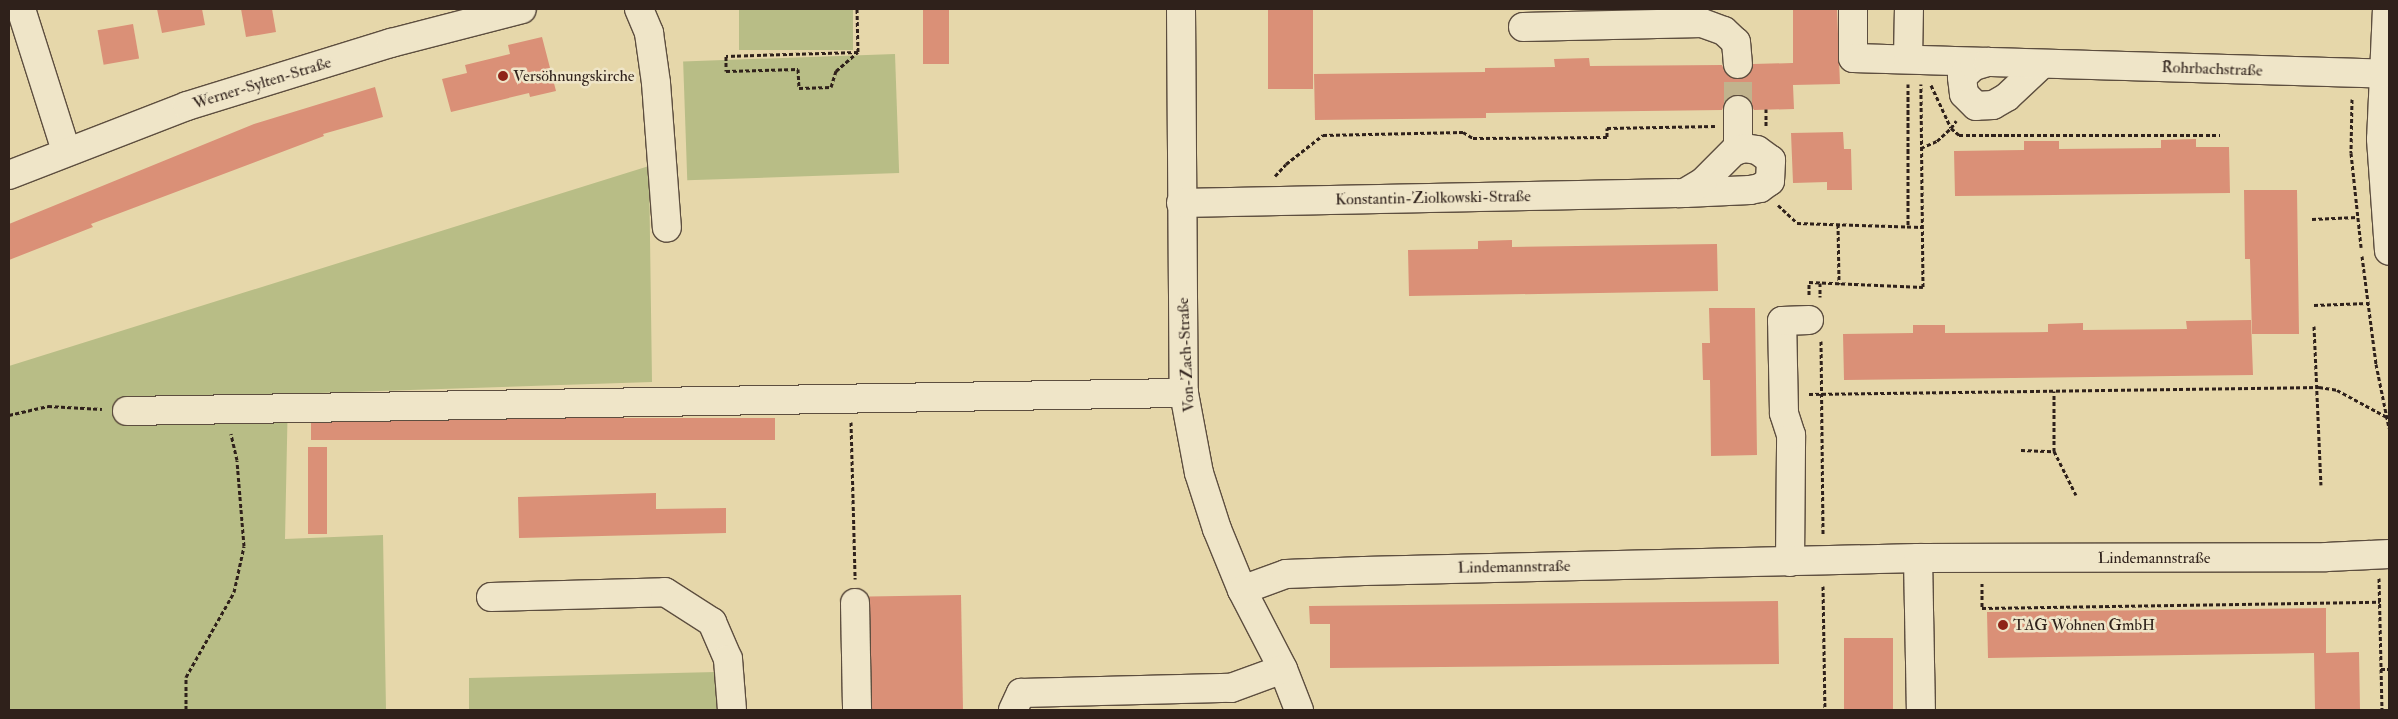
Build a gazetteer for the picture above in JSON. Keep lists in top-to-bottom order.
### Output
{
  "streets": {
    "street": [
      "Rohrbachstraße",
      "Werner-Sylten-Straße",
      "Konstantin-Ziolkowski-Straße",
      "Von-Zach-Straße",
      "Lindemannstraße"
    ]
  },
  "crossings": [
    ["Konstantin-Ziolkowski-Straße", "Von-Zach-Straße"],
    ["Von-Zach-Straße", "Lindemannstraße"]
  ],
  "places": ["Versöhnungskirche", "TAG Wohnen GmbH"]
}
